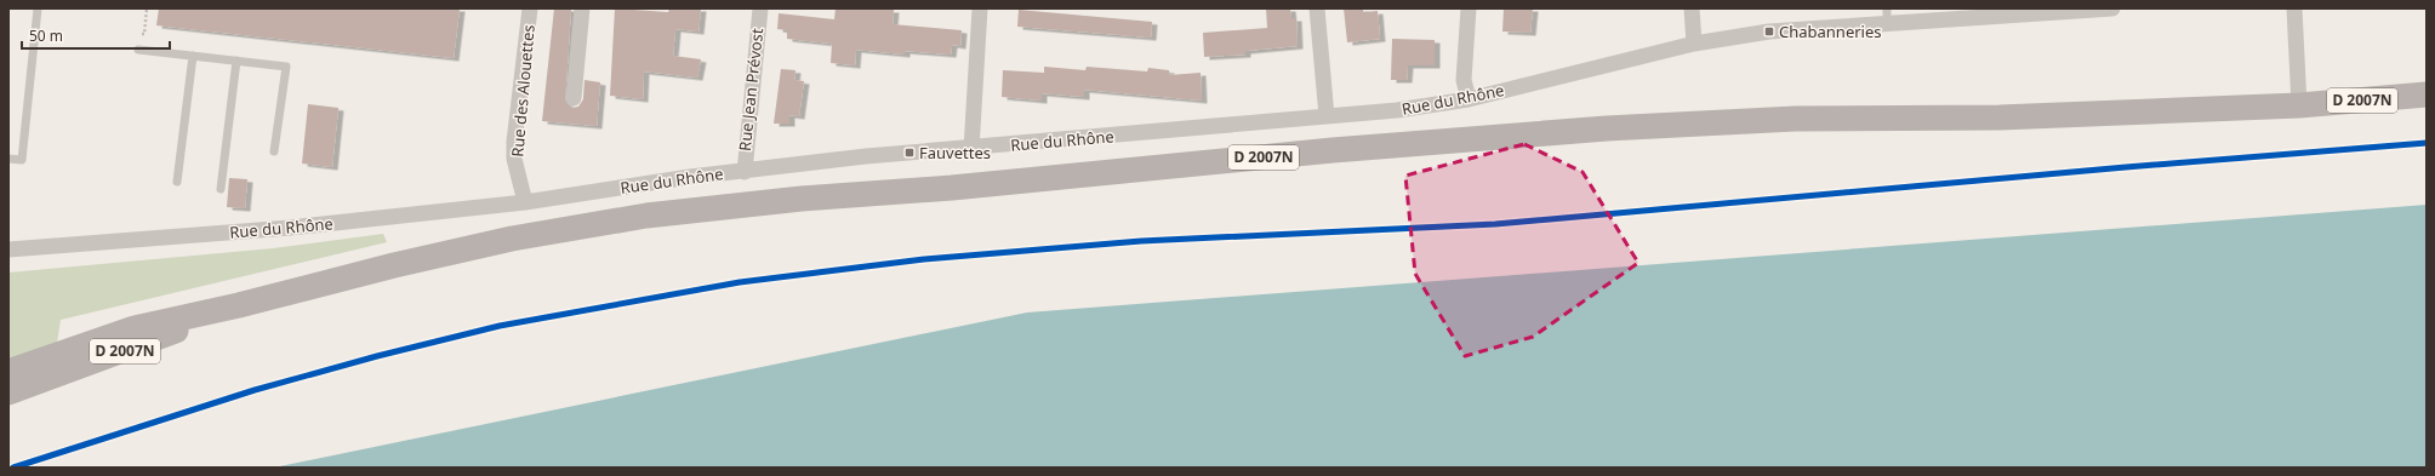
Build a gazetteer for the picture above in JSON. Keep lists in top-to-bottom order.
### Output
{
  "streets": {
    "main road": ["D 2007N"],
    "street": ["Rue Jean Prévost", "Rue des Alouettes", "Rue du Rhône"]
  },
  "crossings": [
    ["Rue Jean Prévost", "Rue du Rhône"],
    ["Rue des Alouettes", "Rue du Rhône"]
  ],
  "places": {
    "transit": ["Chabanneries", "Fauvettes"]
  },
  "scale_bar": "50 m"
}
